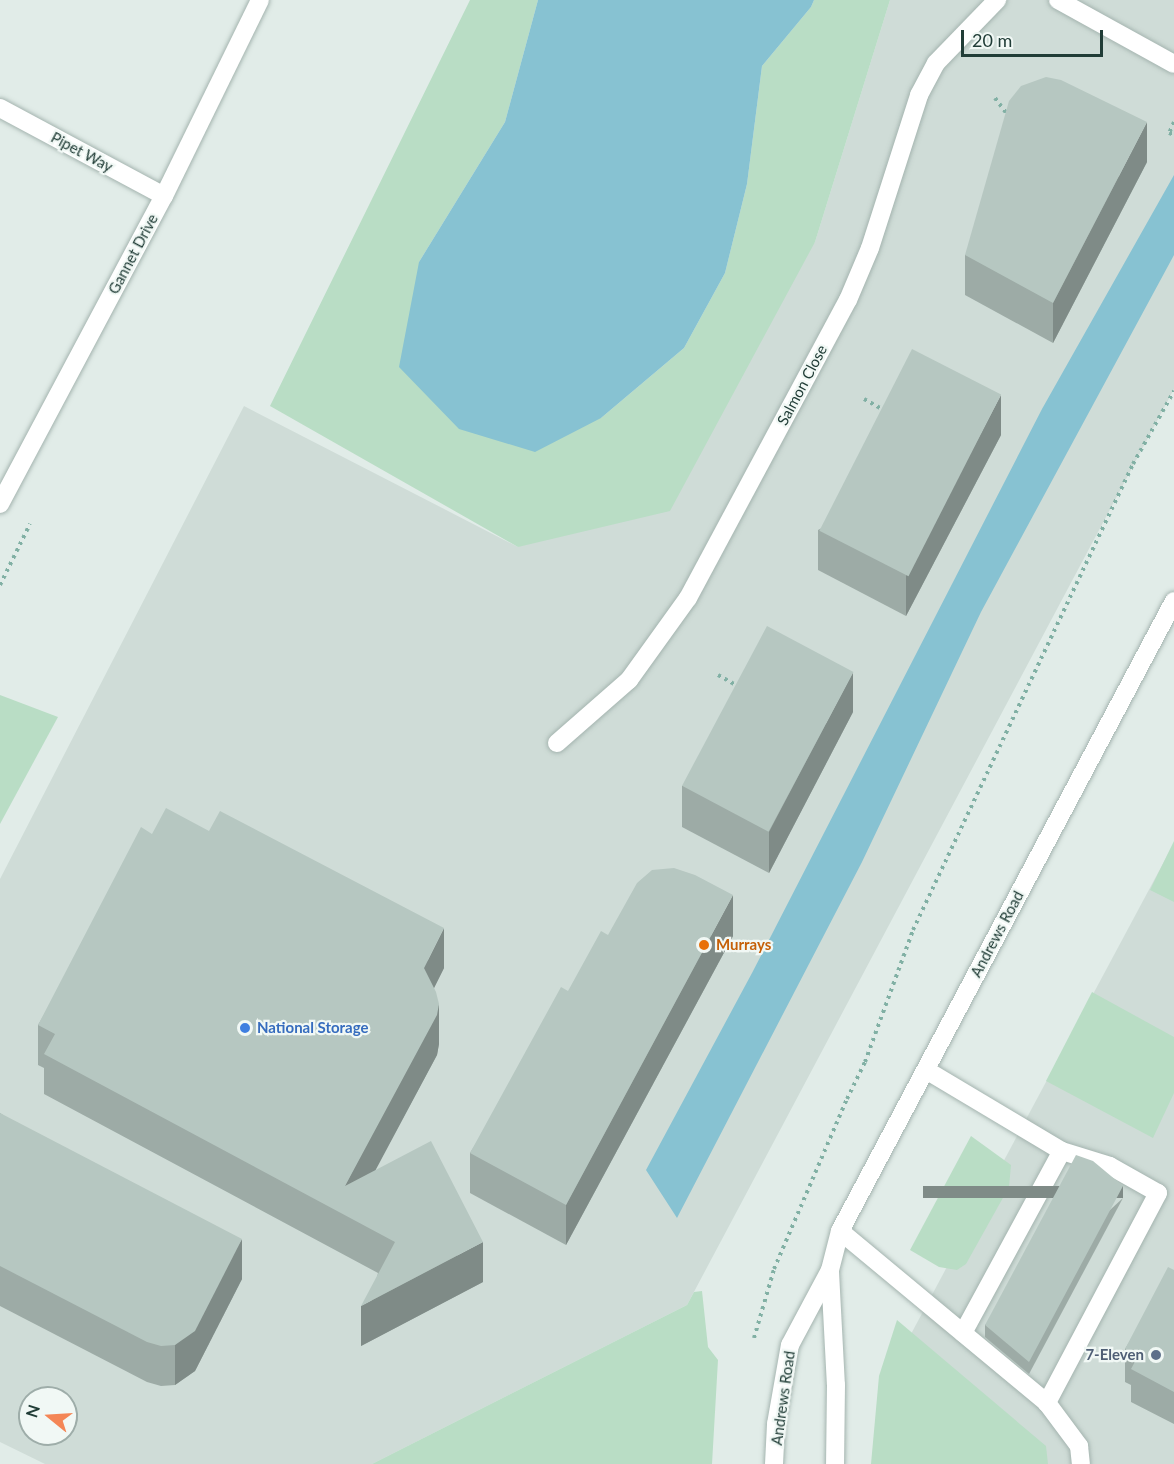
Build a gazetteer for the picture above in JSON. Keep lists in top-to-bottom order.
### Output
{
  "streets": {
    "street": [
      "Pipet Way",
      "Gannet Drive",
      "Salmon Close",
      "Andrews Road"
    ]
  },
  "crossings": [
    ["Pipet Way", "Gannet Drive"]
  ],
  "places": ["Murrays", "National Storage", "7-Eleven"],
  "scale_bar": "20 m",
  "north": "left"
}
